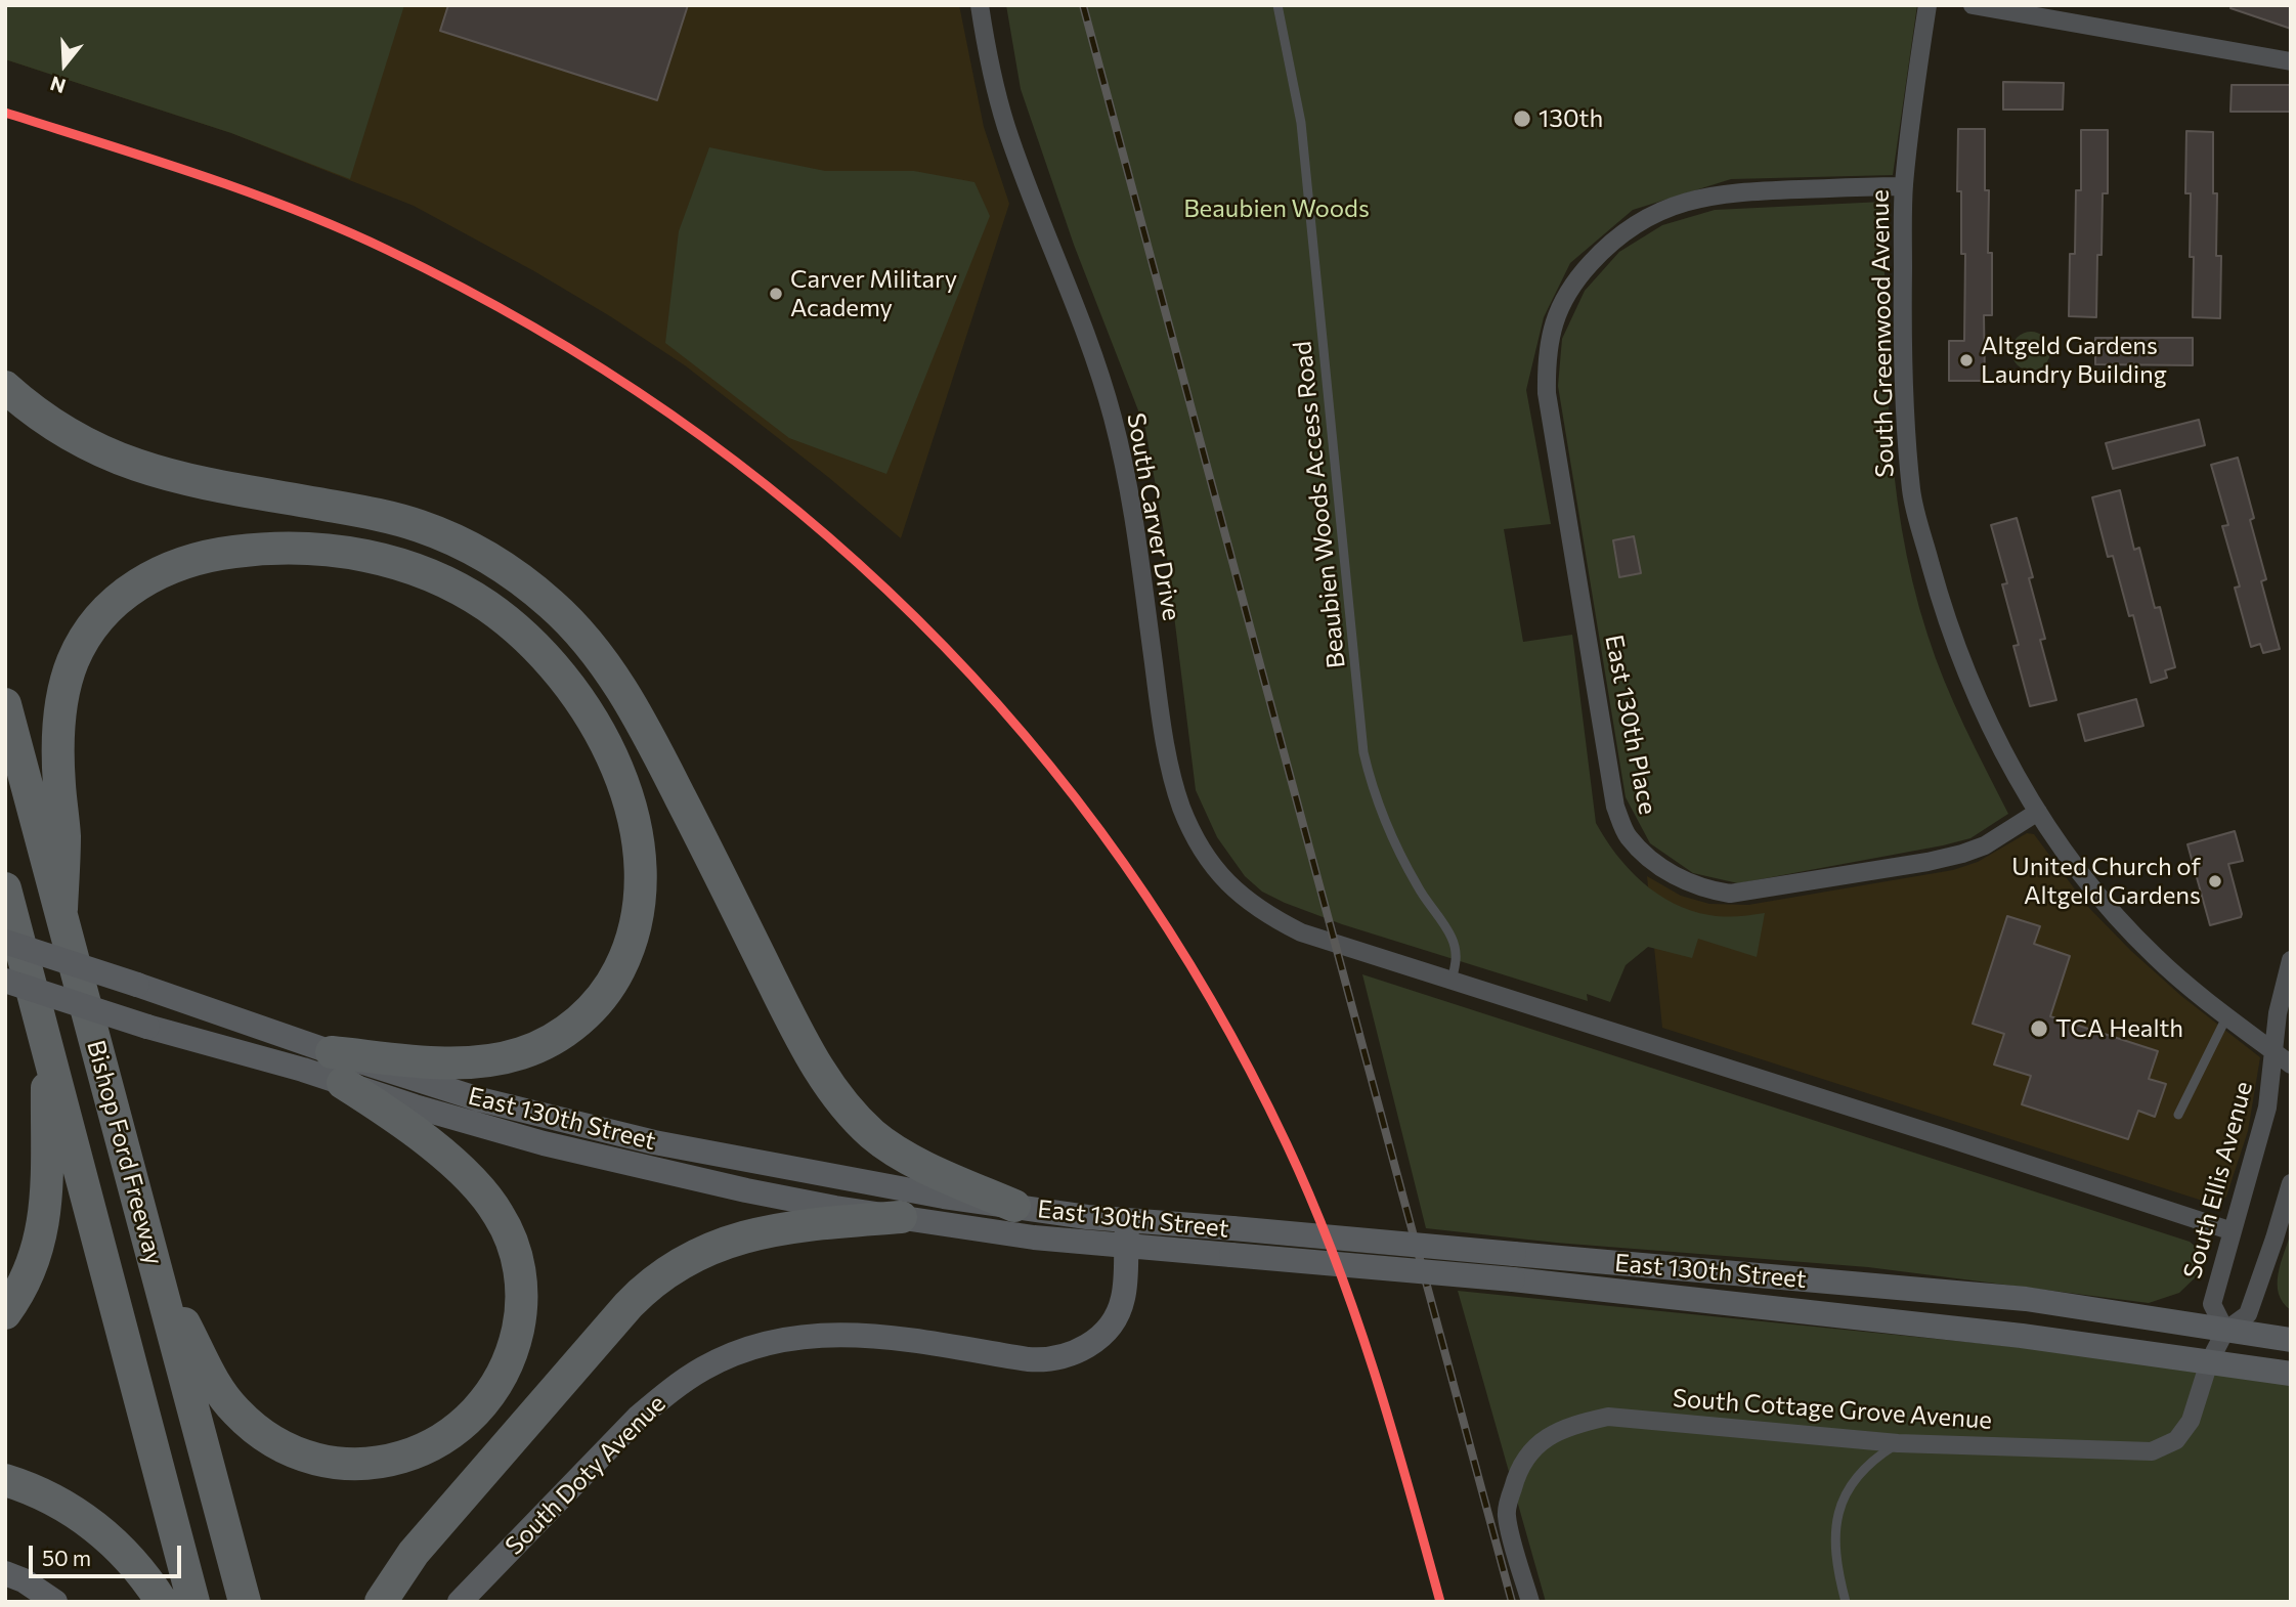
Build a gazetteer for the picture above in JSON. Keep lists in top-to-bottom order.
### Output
{
  "streets": {
    "highway": ["Bishop Ford Freeway"],
    "main road": ["East 130th Street", "South Doty Avenue"],
    "street": [
      "South Greenwood Avenue",
      "South Carver Drive",
      "East 130th Place",
      "South Ellis Avenue",
      "South Cottage Grove Avenue"
    ],
    "lane": ["Beaubien Woods Access Road"]
  },
  "crossings": [
    ["South Greenwood Avenue", "East 130th Place"],
    ["South Greenwood Avenue", "South Ellis Avenue"],
    ["Beaubien Woods Access Road", "South Carver Drive"],
    ["East 130th Street", "South Ellis Avenue"],
    ["East 130th Street", "South Cottage Grove Avenue"],
    ["East 130th Street", "South Doty Avenue"],
    ["South Ellis Avenue", "South Cottage Grove Avenue"]
  ],
  "parks": ["Beaubien Woods"],
  "places": [
    "130th",
    "Carver Military Academy",
    "Altgeld Gardens Laundry Building",
    "United Church of Altgeld Gardens",
    "TCA Health"
  ],
  "scale_bar": "50 m",
  "north": "bottom"
}
